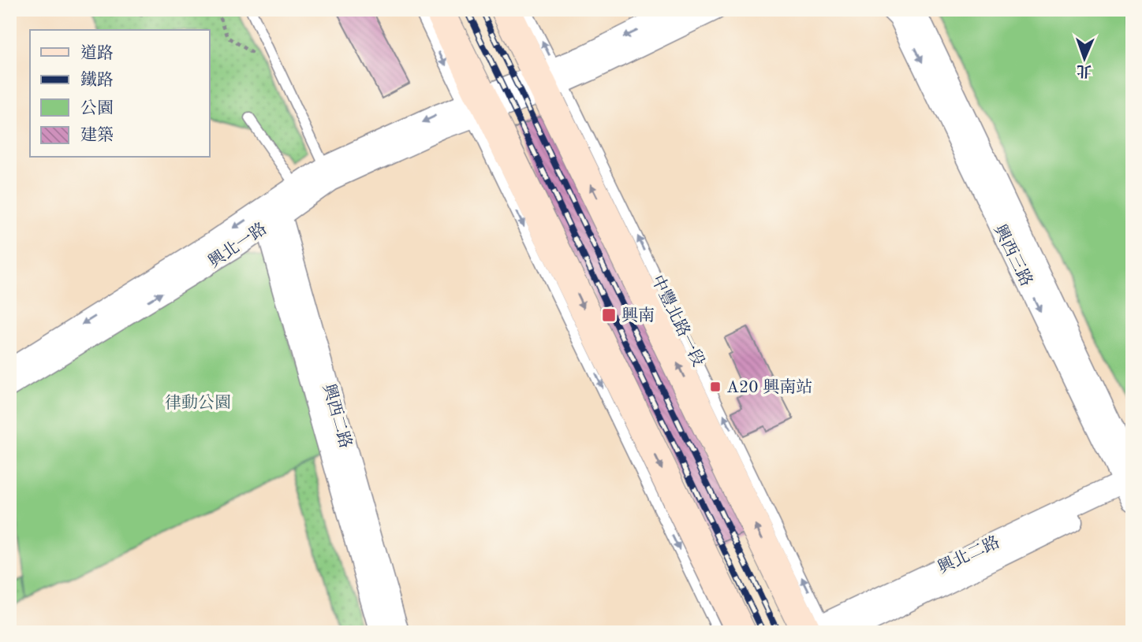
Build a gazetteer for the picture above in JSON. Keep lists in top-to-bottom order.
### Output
{
  "streets": {
    "main road": ["中豐北路一段"],
    "street": [
      "興北一路",
      "興西三路",
      "興西二路",
      "興北二路"
    ]
  },
  "crossings": [
    ["興北一路", "中豐北路一段"],
    ["興北一路", "興西二路"],
    ["興西三路", "興北二路"],
    ["中豐北路一段", "興北二路"]
  ],
  "parks": ["律動公園"],
  "places": {
    "transit": ["興南", "A20 興南站"]
  },
  "legend": [
    "道路",
    "鐵路",
    "公園",
    "建築"
  ],
  "north": "bottom"
}
